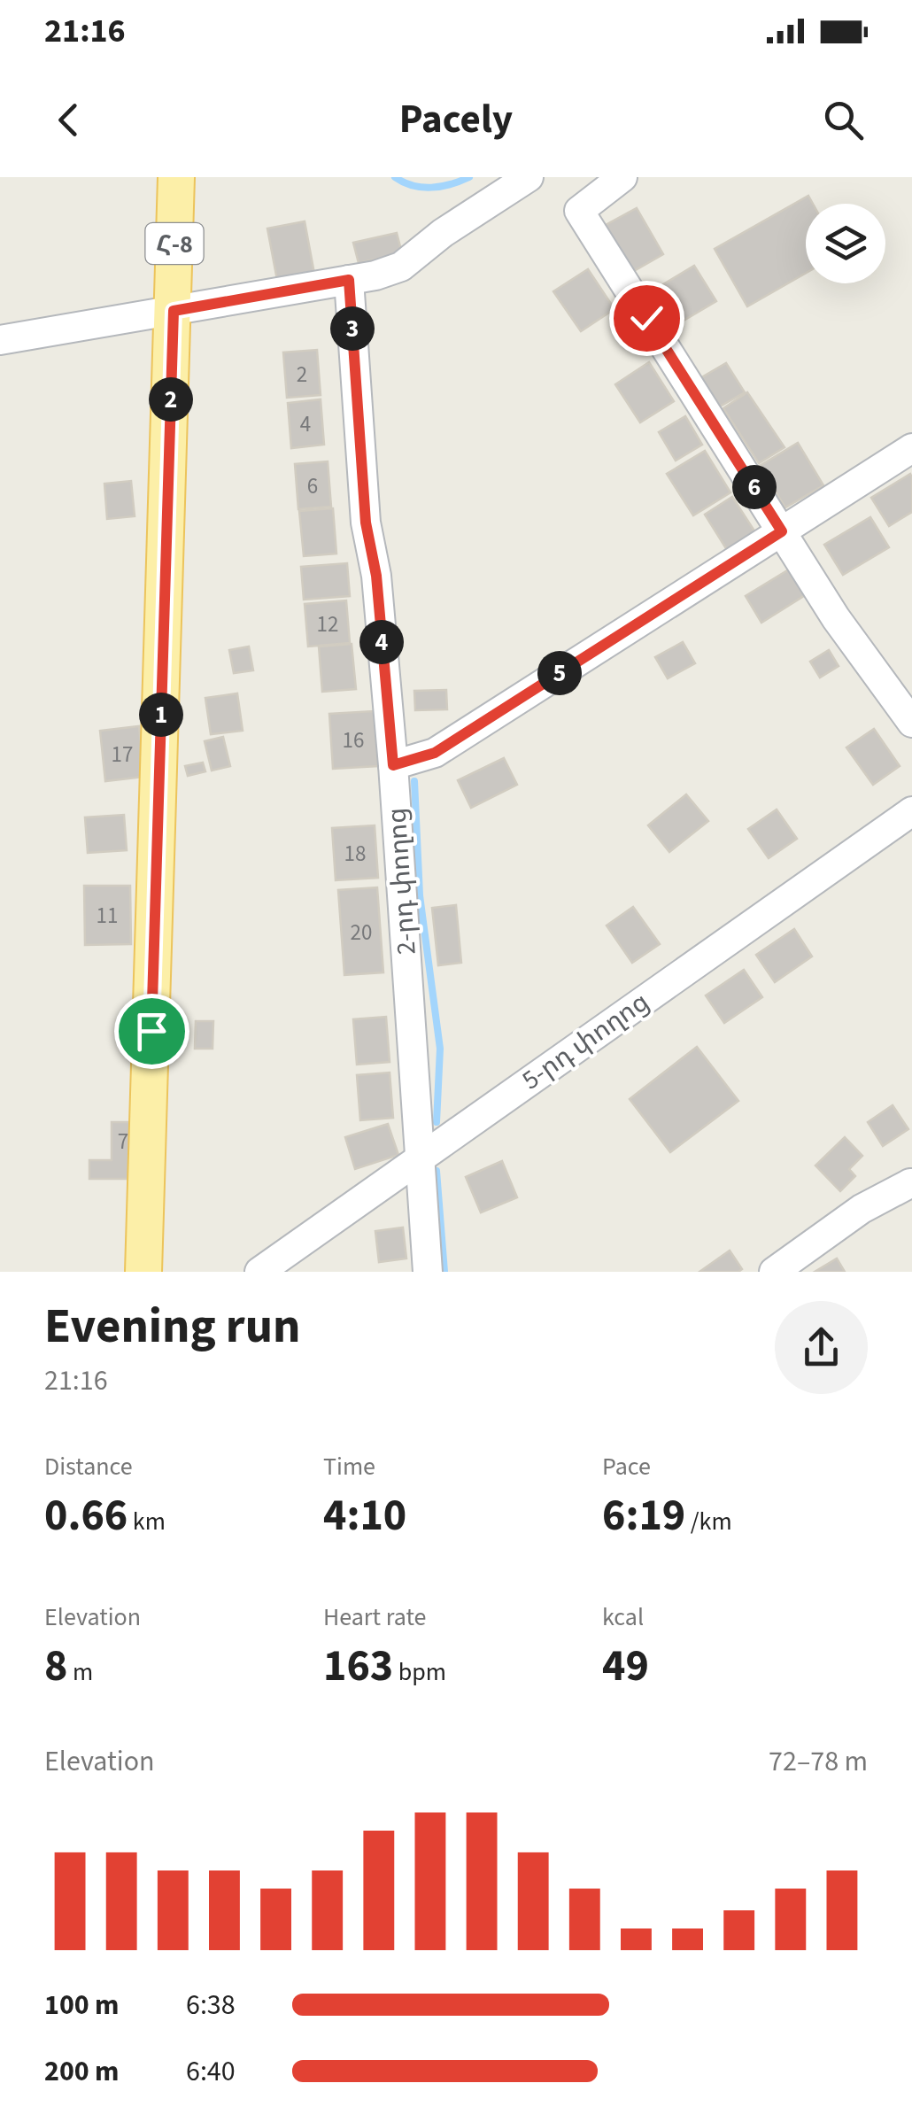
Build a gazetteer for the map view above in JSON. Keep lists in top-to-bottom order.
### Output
{
  "streets": {
    "main road": ["Հ-8"],
    "street": ["2-րդ փողոց", "5-րդ փողոց"]
  },
  "crossings": [
    ["2-րդ փողոց", "5-րդ փողոց"]
  ],
  "house_numbers": [
    "2",
    "4",
    "6",
    "12",
    "16",
    "17",
    "18",
    "11",
    "20",
    "7"
  ],
  "page": {
    "status": "21:16",
    "header": "Pacely",
    "pins": [
      "3",
      "2",
      "6",
      "4",
      "5",
      "1"
    ],
    "heading": ["Evening run", "21:16"],
    "stats": [
      ["Distance", "0.66 km"],
      ["Time", "4:10"],
      ["Pace", "6:19 /km"],
      ["Elevation", "8 m"],
      ["Heart rate", "163 bpm"],
      ["kcal", "49"]
    ],
    "chart": ["Elevation", "72–78 m"],
    "list": [
      {
        "name": "100 m",
        "note": "6:38"
      },
      {
        "name": "200 m",
        "note": "6:40"
      }
    ]
  }
}
